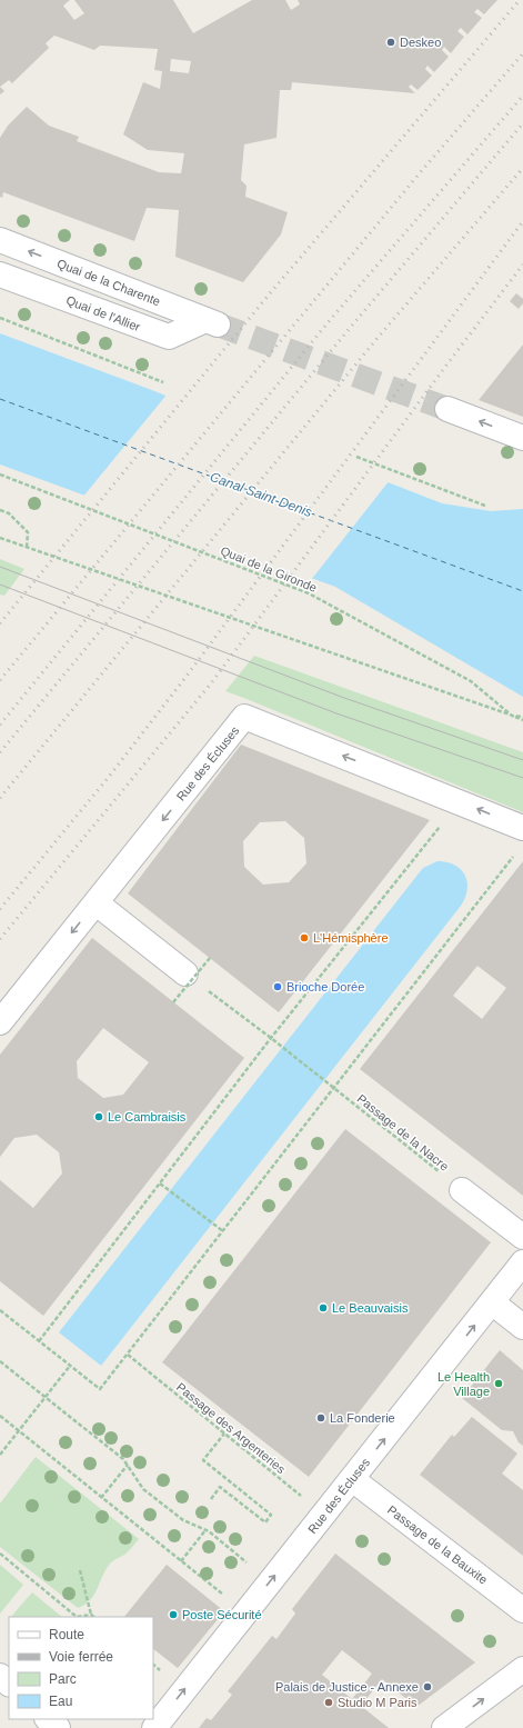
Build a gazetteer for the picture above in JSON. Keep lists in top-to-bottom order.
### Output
{
  "streets": {
    "street": [
      "Quai de la Charente",
      "Quai de l'Allier",
      "Rue des Écluses",
      "Passage de la Bauxite"
    ],
    "path": ["Quai de la Gironde", "Passage de la Nacre", "Passage des Argenteries"]
  },
  "crossings": [
    ["Quai de la Charente", "Quai de l'Allier"],
    ["Rue des Écluses", "Passage des Argenteries"],
    ["Rue des Écluses", "Passage de la Bauxite"]
  ],
  "one_way": ["Quai de la Charente"],
  "water": ["Canal Saint-Denis"],
  "places": [
    "Deskeo",
    "L'Hémisphère",
    "Brioche Dorée",
    "Le Cambraisis",
    "Le Beauvaisis",
    "Le Health Village",
    "La Fonderie",
    "Poste Sécurité",
    "Palais de Justice - Annexe",
    "Studio M Paris"
  ],
  "legend": [
    "Route",
    "Voie ferrée",
    "Parc",
    "Eau"
  ]
}
